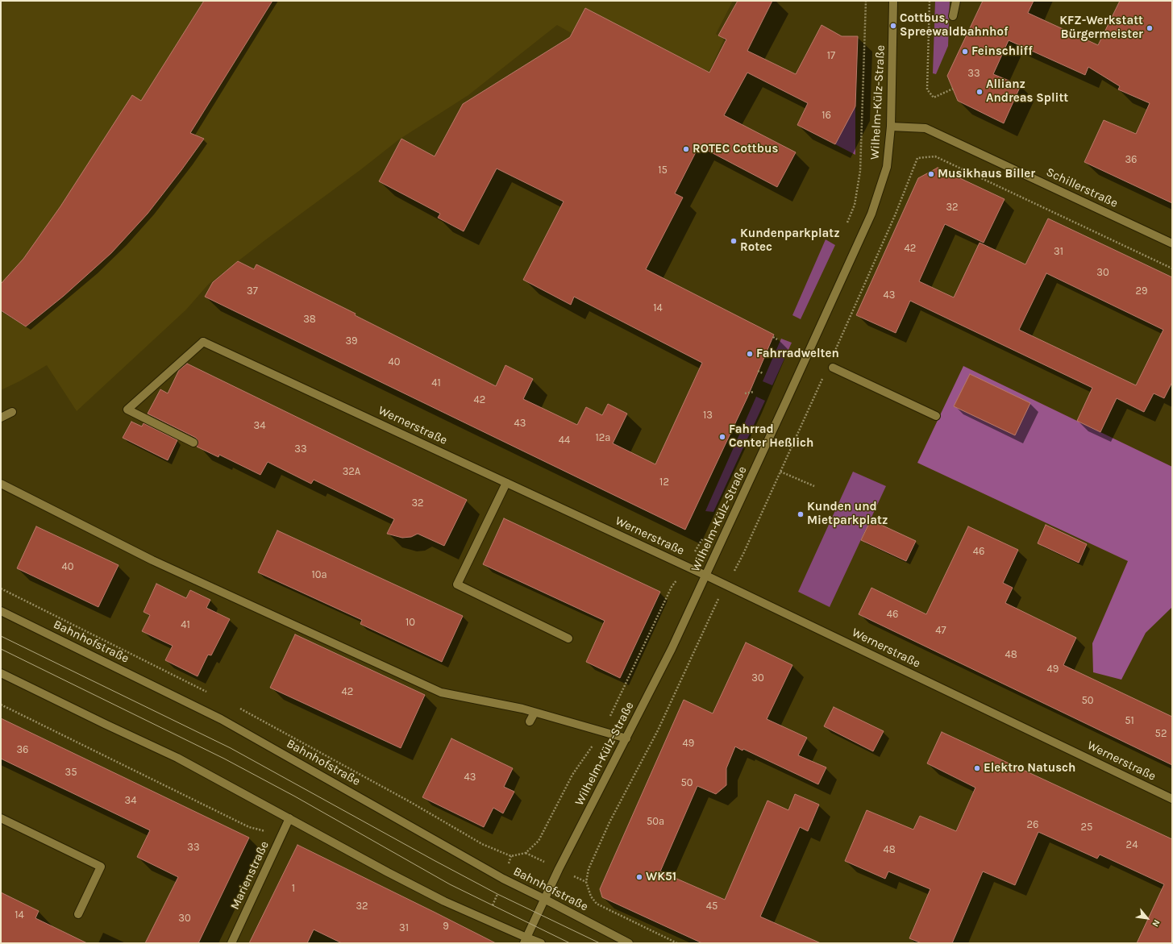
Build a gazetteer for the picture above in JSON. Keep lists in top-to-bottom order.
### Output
{
  "streets": {
    "main road": [
      "Wilhelm-Külz-Straße",
      "Schillerstraße",
      "Wernerstraße",
      "Bahnhofstraße",
      "Marienstraße"
    ]
  },
  "crossings": [
    ["Wilhelm-Külz-Straße", "Schillerstraße"],
    ["Wilhelm-Külz-Straße", "Wernerstraße"],
    ["Wilhelm-Külz-Straße", "Bahnhofstraße"]
  ],
  "places": [
    "Cottbus, Spreewaldbahnhof",
    "KFZ-Werkstatt Bürgermeister",
    "Feinschliff",
    "Allianz Andreas Splitt",
    "ROTEC Cottbus",
    "Musikhaus Biller",
    "Kundenparkplatz Rotec",
    "Fahrradwelten",
    "Fahrrad Center Heßlich",
    "Kunden und Mietparkplatz",
    "Elektro Natusch",
    "WK51"
  ],
  "house_numbers": [
    "17",
    "33",
    "16",
    "36",
    "15",
    "32",
    "42",
    "31",
    "30",
    "37",
    "29",
    "43",
    "14",
    "38",
    "39",
    "40",
    "41",
    "42",
    "13",
    "43",
    "34",
    "12a",
    "44",
    "33",
    "32A",
    "12",
    "32",
    "46",
    "40",
    "10a",
    "46",
    "10",
    "41",
    "47",
    "48",
    "49",
    "30",
    "42",
    "50",
    "51",
    "52",
    "49",
    "36",
    "35",
    "43",
    "50",
    "34",
    "50a",
    "26",
    "25",
    "24",
    "33",
    "48",
    "1",
    "32",
    "45",
    "14",
    "30",
    "9",
    "31"
  ],
  "north": "bottom right"
}
